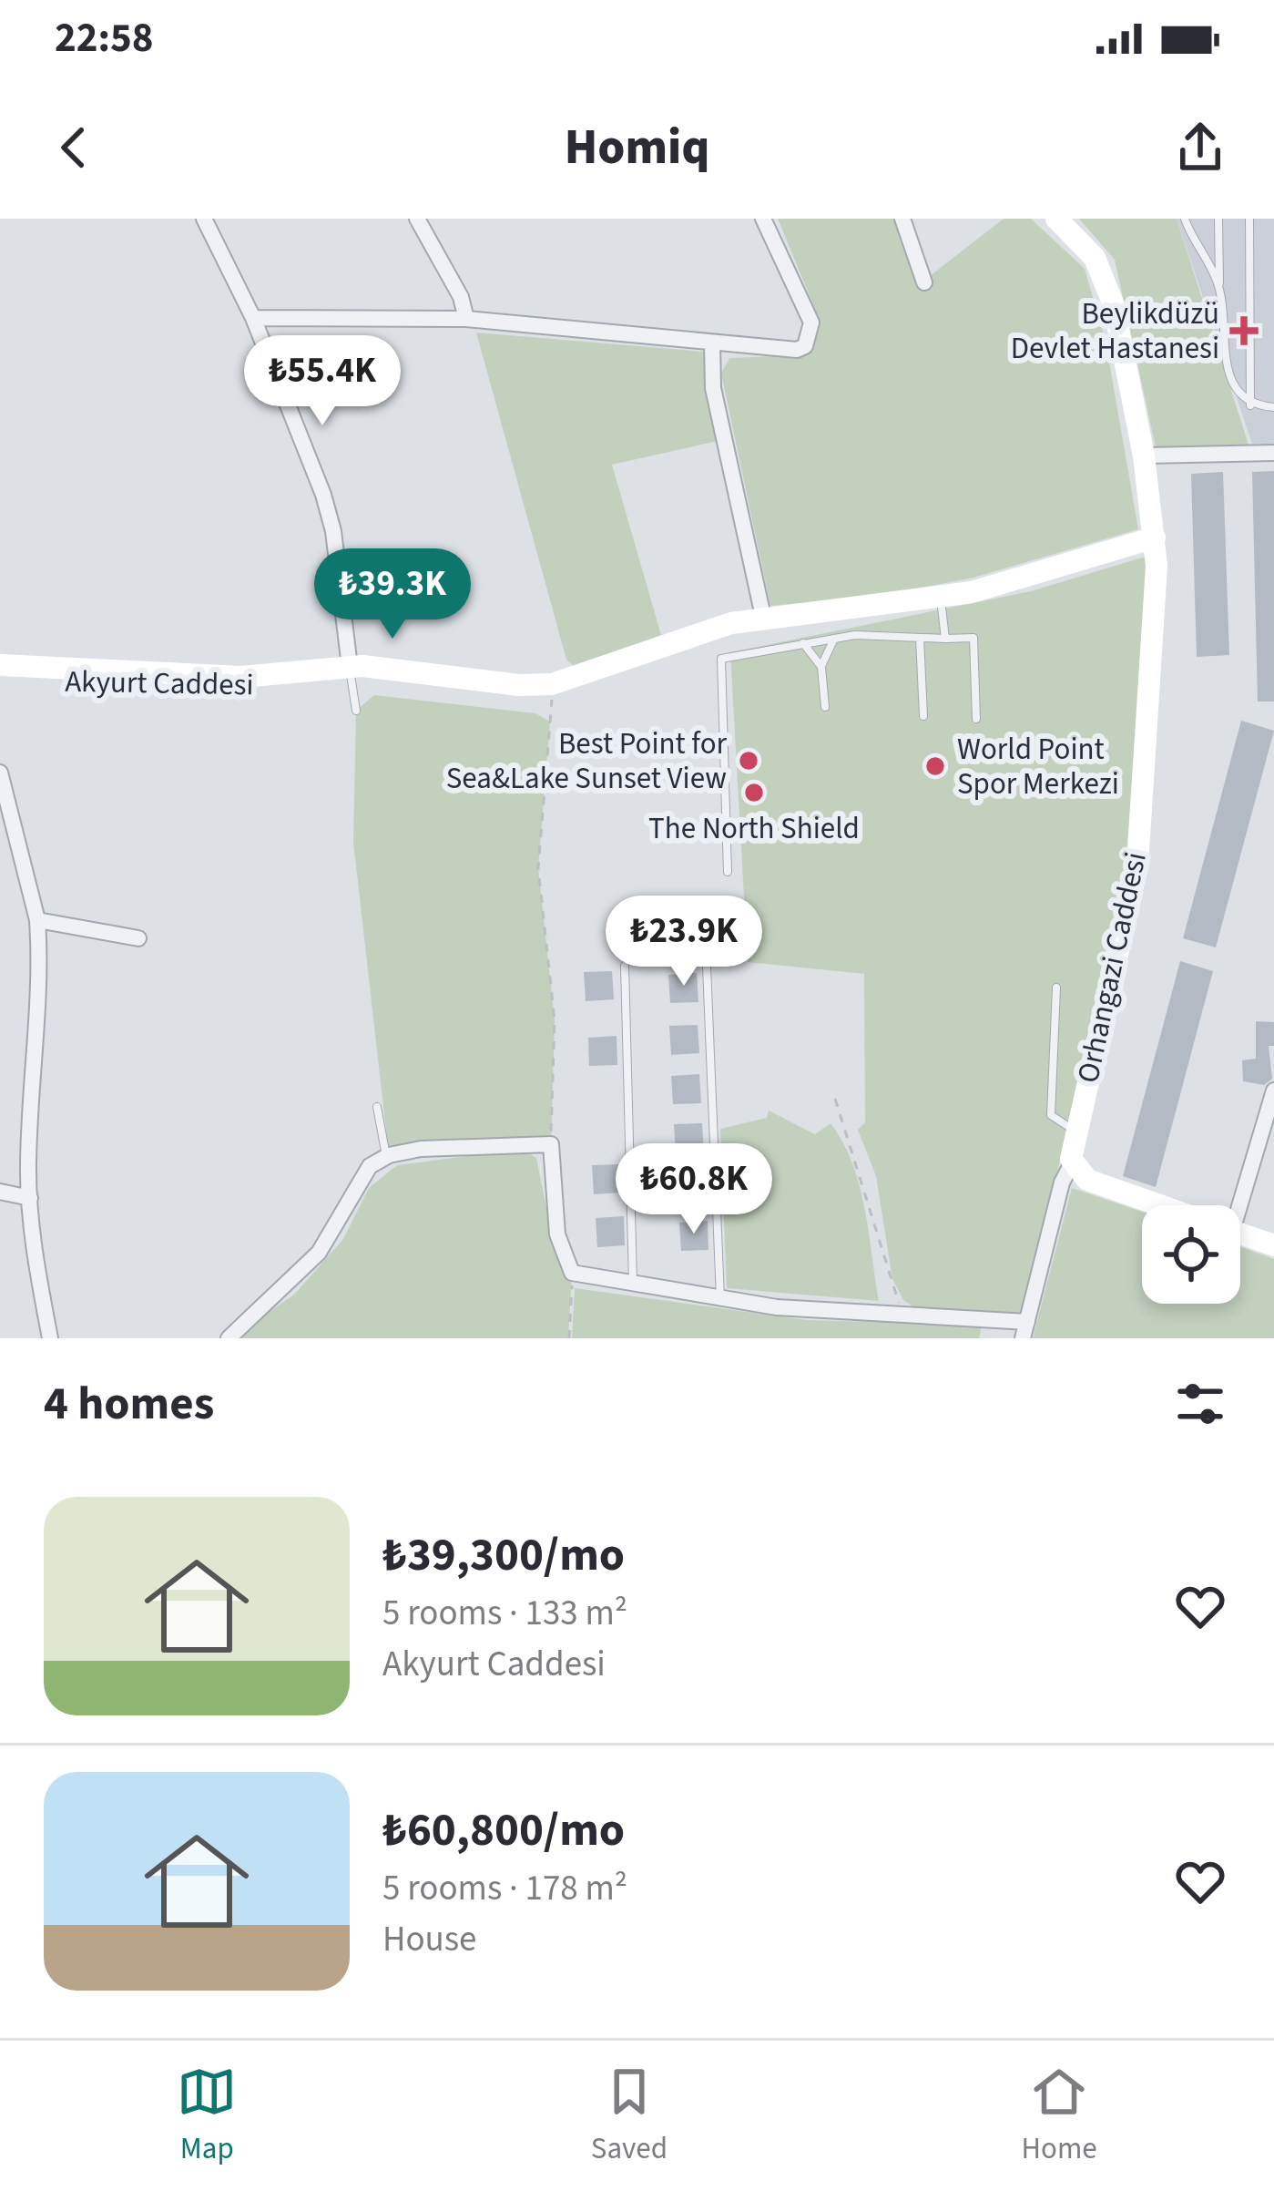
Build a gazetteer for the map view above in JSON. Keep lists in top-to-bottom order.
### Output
{
  "streets": {
    "street": ["Akyurt Caddesi", "Orhangazi Caddesi"]
  },
  "crossings": [
    ["Akyurt Caddesi", "Orhangazi Caddesi"]
  ],
  "places": {
    "health": ["Beylikdüzü Devlet Hastanesi"],
    "other": ["Best Point for Sea&Lake Sunset View", "World Point Spor Merkezi", "The North Shield"]
  },
  "page": {
    "status": "22:58",
    "header": "Homiq",
    "price": [
      "₺55.4K",
      "₺39.3K",
      "₺23.9K",
      "₺60.8K"
    ],
    "heading": "4 homes",
    "list": [
      {
        "name": "₺39,300/mo",
        "note": "5 rooms · 133 m² · Akyurt Caddesi"
      },
      {
        "name": "₺60,800/mo",
        "note": "5 rooms · 178 m² · House"
      }
    ],
    "tabs": ["Map", "Saved", "Home"]
  }
}
